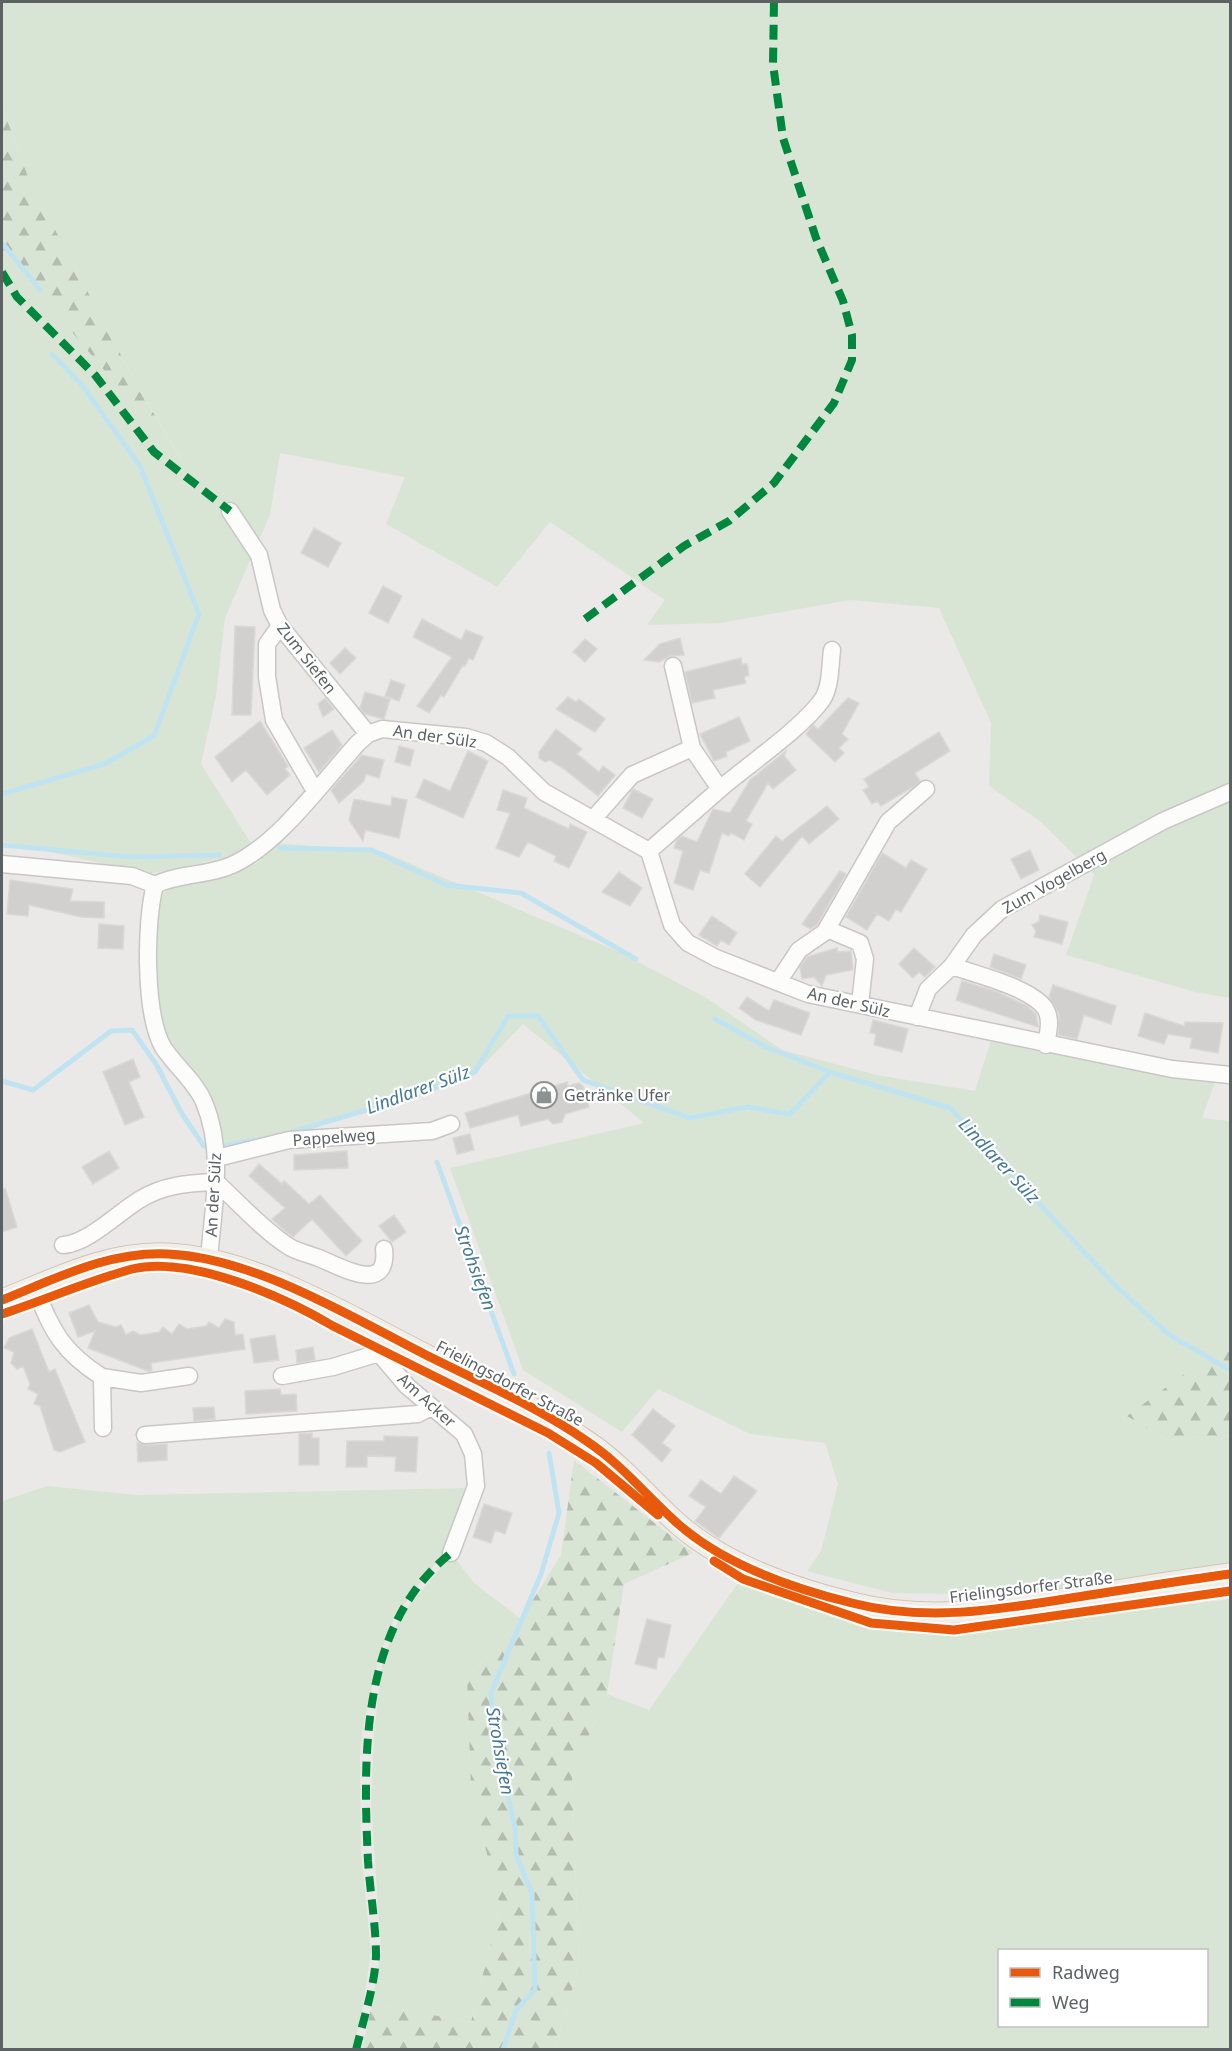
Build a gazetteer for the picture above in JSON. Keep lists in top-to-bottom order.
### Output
{
  "streets": {
    "main road": ["Frielingsdorfer Straße"],
    "street": [
      "Zum Siefen",
      "An der Sülz",
      "Zum Vogelberg",
      "Pappelweg",
      "Am Acker"
    ]
  },
  "crossings": [
    ["Zum Siefen", "An der Sülz"],
    ["An der Sülz", "Zum Vogelberg"],
    ["An der Sülz", "Pappelweg"],
    ["An der Sülz", "Frielingsdorfer Straße"],
    ["Frielingsdorfer Straße", "Am Acker"]
  ],
  "water": ["Lindlarer Sülz", "Strohsiefen"],
  "places": {
    "shop": ["Getränke Ufer"]
  },
  "legend": ["Radweg", "Weg"]
}
